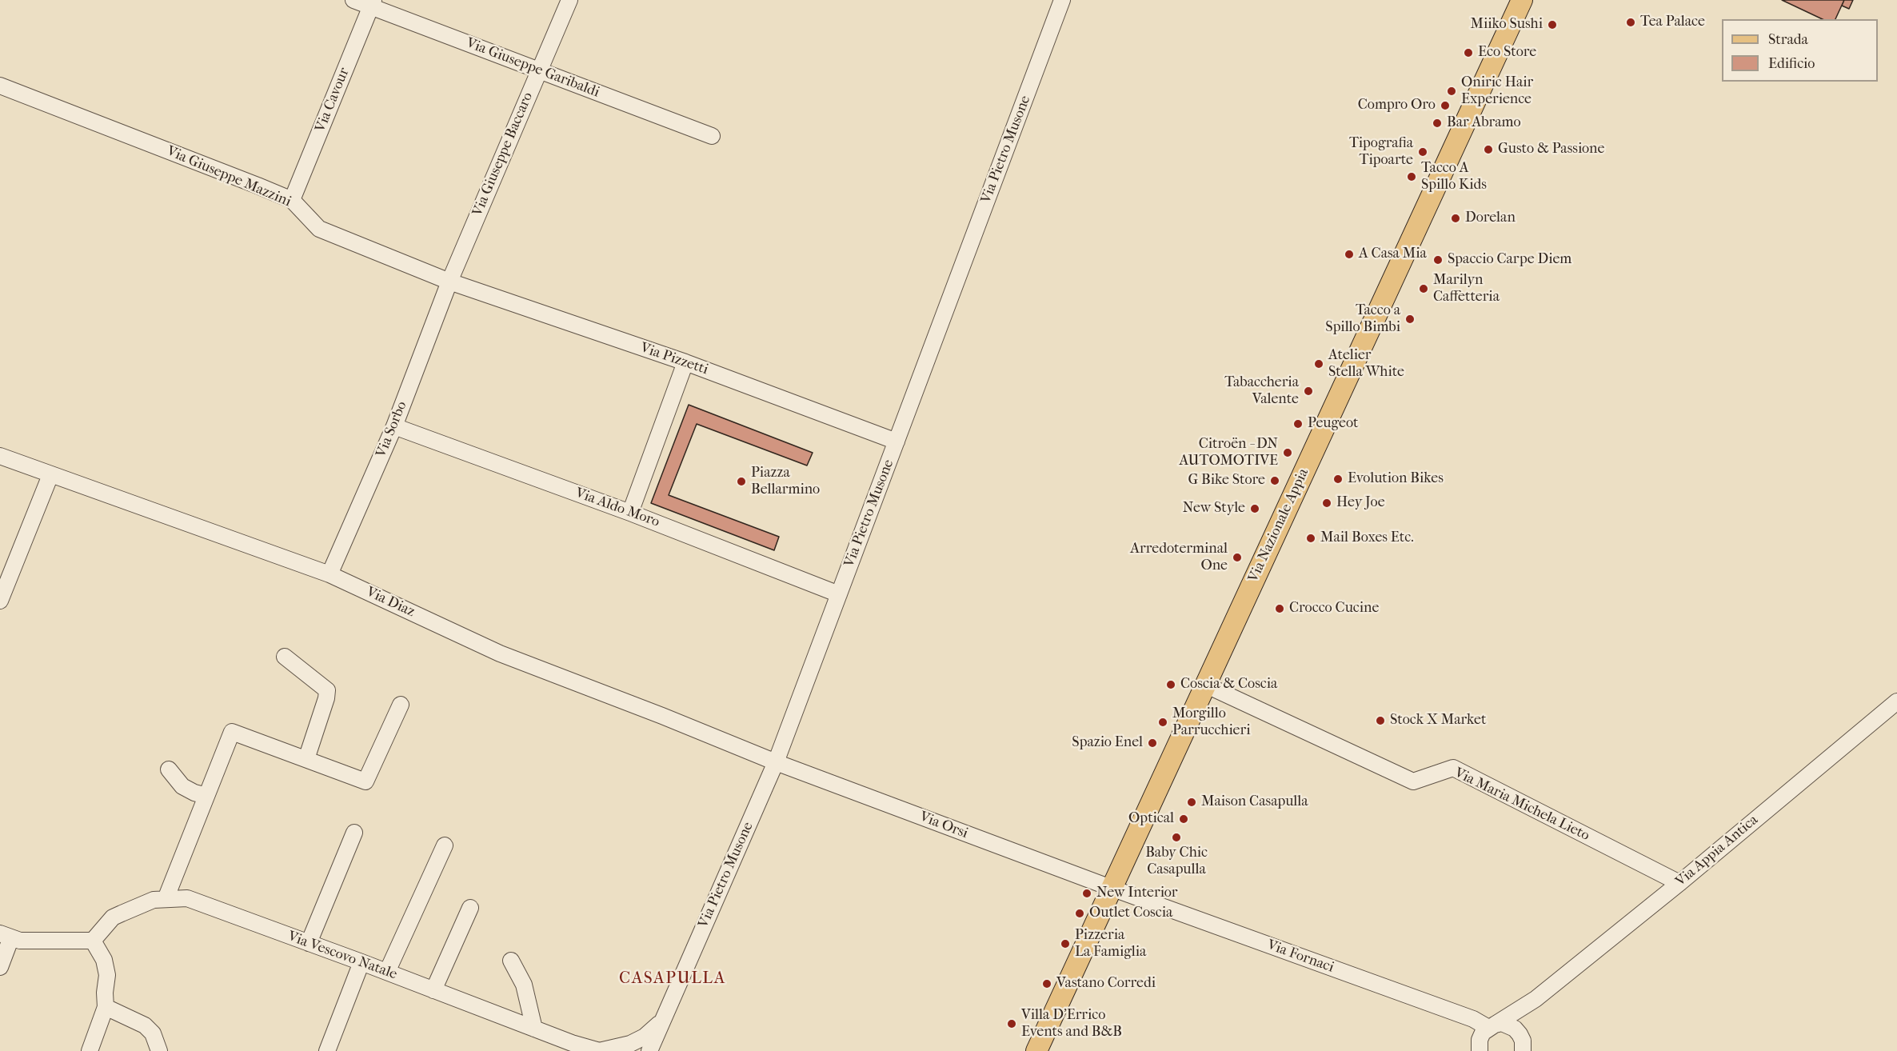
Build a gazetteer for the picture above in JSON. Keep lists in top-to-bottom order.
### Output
{
  "streets": {
    "main road": ["Via Nazionale Appia"],
    "street": [
      "Via Giuseppe Garibaldi",
      "Via Cavour",
      "Via Pietro Musone",
      "Via Giuseppe Baccaro",
      "Via Giuseppe Mazzini",
      "Via Pizzetti",
      "Via Sorbo",
      "Via Aldo Moro",
      "Via Diaz",
      "Via Maria Michela Lieto",
      "Via Orsi",
      "Via Appia Antica",
      "Via Vescovo Natale",
      "Via Fornaci"
    ]
  },
  "crossings": [
    ["Via Giuseppe Garibaldi", "Via Cavour"],
    ["Via Giuseppe Garibaldi", "Via Giuseppe Baccaro"],
    ["Via Cavour", "Via Giuseppe Mazzini"],
    ["Via Pietro Musone", "Via Pizzetti"],
    ["Via Pietro Musone", "Via Aldo Moro"],
    ["Via Pietro Musone", "Via Diaz"],
    ["Via Pietro Musone", "Via Orsi"],
    ["Via Pietro Musone", "Via Vescovo Natale"],
    ["Via Giuseppe Baccaro", "Via Giuseppe Mazzini"],
    ["Via Giuseppe Baccaro", "Via Pizzetti"],
    ["Via Giuseppe Baccaro", "Via Sorbo"],
    ["Via Giuseppe Mazzini", "Via Pizzetti"],
    ["Via Giuseppe Mazzini", "Via Sorbo"],
    ["Via Pizzetti", "Via Sorbo"],
    ["Via Sorbo", "Via Aldo Moro"],
    ["Via Sorbo", "Via Diaz"],
    ["Via Nazionale Appia", "Via Maria Michela Lieto"],
    ["Via Nazionale Appia", "Via Orsi"],
    ["Via Nazionale Appia", "Via Fornaci"],
    ["Via Diaz", "Via Orsi"],
    ["Via Maria Michela Lieto", "Via Appia Antica"],
    ["Via Orsi", "Via Fornaci"],
    ["Via Appia Antica", "Via Fornaci"]
  ],
  "districts": ["CASAPULLA"],
  "places": [
    "Tea Palace",
    "Miiko Sushi",
    "Eco Store",
    "Oniric Hair Experience",
    "Compro Oro",
    "Bar Abramo",
    "Gusto & Passione",
    "Tipografia Tipoarte",
    "Tacco A Spillo Kids",
    "Dorelan",
    "A Casa Mia",
    "Spaccio Carpe Diem",
    "Marilyn Caffetteria",
    "Tacco a Spillo Bimbi",
    "Atelier Stella White",
    "Tabaccheria Valente",
    "Peugeot",
    "Citroën - DN AUTOMOTIVE",
    "Evolution Bikes",
    "G Bike Store",
    "Piazza Bellarmino",
    "Hey Joe",
    "New Style",
    "Mail Boxes Etc.",
    "Arredoterminal One",
    "Crocco Cucine",
    "Coscia & Coscia",
    "Stock X Market",
    "Morgillo Parrucchieri",
    "Spazio Enel",
    "Maison Casapulla",
    "Optical",
    "Baby Chic Casapulla",
    "New Interior",
    "Outlet Coscia",
    "Pizzeria La Famiglia",
    "Vastano Corredi",
    "Villa D'Errico Events and B&B"
  ],
  "legend": ["Strada", "Edificio"]
}
